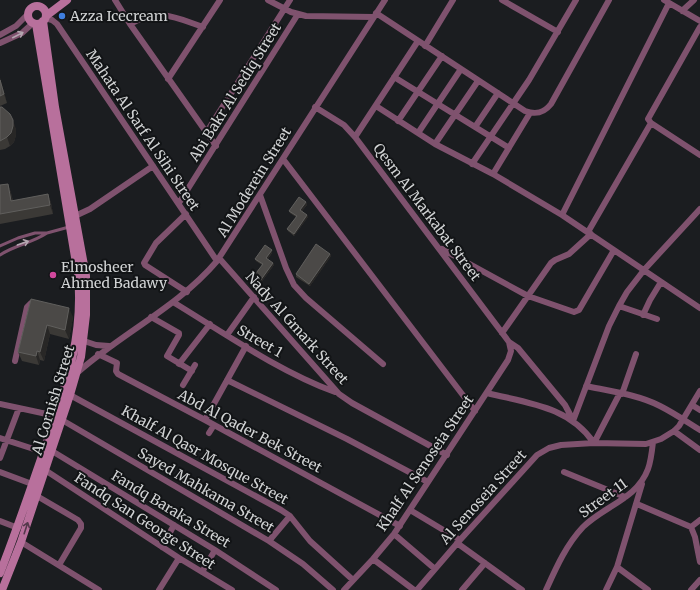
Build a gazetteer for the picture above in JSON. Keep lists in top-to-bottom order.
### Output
{
  "streets": {
    "street": [
      "Abi Bakr Al Sediq Street",
      "Mahata Al Sarf Al Sihi Street",
      "Al Moderein Street",
      "Qesm Al Markabat Street",
      "Nady Al Gmark Street",
      "Street 1",
      "Al Cornish Street",
      "Abd Al Qader Bek Street",
      "Khalf Al Qasr Mosque Street",
      "Khalf Al Senoseia Street",
      "Sayed Mahkama Street",
      "Al Senoseia Street",
      "Street 11",
      "Fandq Baraka Street",
      "Fandq San George Street"
    ]
  },
  "crossings": [
    ["Abi Bakr Al Sediq Street", "Mahata Al Sarf Al Sihi Street"],
    ["Mahata Al Sarf Al Sihi Street", "Al Moderein Street"],
    ["Mahata Al Sarf Al Sihi Street", "Nady Al Gmark Street"],
    ["Mahata Al Sarf Al Sihi Street", "Al Cornish Street"],
    ["Al Moderein Street", "Qesm Al Markabat Street"],
    ["Al Moderein Street", "Nady Al Gmark Street"],
    ["Al Moderein Street", "Street 1"],
    ["Al Moderein Street", "Al Cornish Street"],
    ["Al Moderein Street", "Abd Al Qader Bek Street"],
    ["Qesm Al Markabat Street", "Khalf Al Senoseia Street"],
    ["Nady Al Gmark Street", "Street 1"],
    ["Nady Al Gmark Street", "Khalf Al Senoseia Street"],
    ["Al Cornish Street", "Khalf Al Qasr Mosque Street"],
    ["Al Cornish Street", "Sayed Mahkama Street"],
    ["Al Cornish Street", "Fandq Baraka Street"],
    ["Al Cornish Street", "Fandq San George Street"],
    ["Abd Al Qader Bek Street", "Khalf Al Senoseia Street"],
    ["Khalf Al Qasr Mosque Street", "Khalf Al Senoseia Street"],
    ["Al Senoseia Street", "Street 11"]
  ],
  "places": ["Azza Icecream", "Elmosheer Ahmed Badawy"]
}
